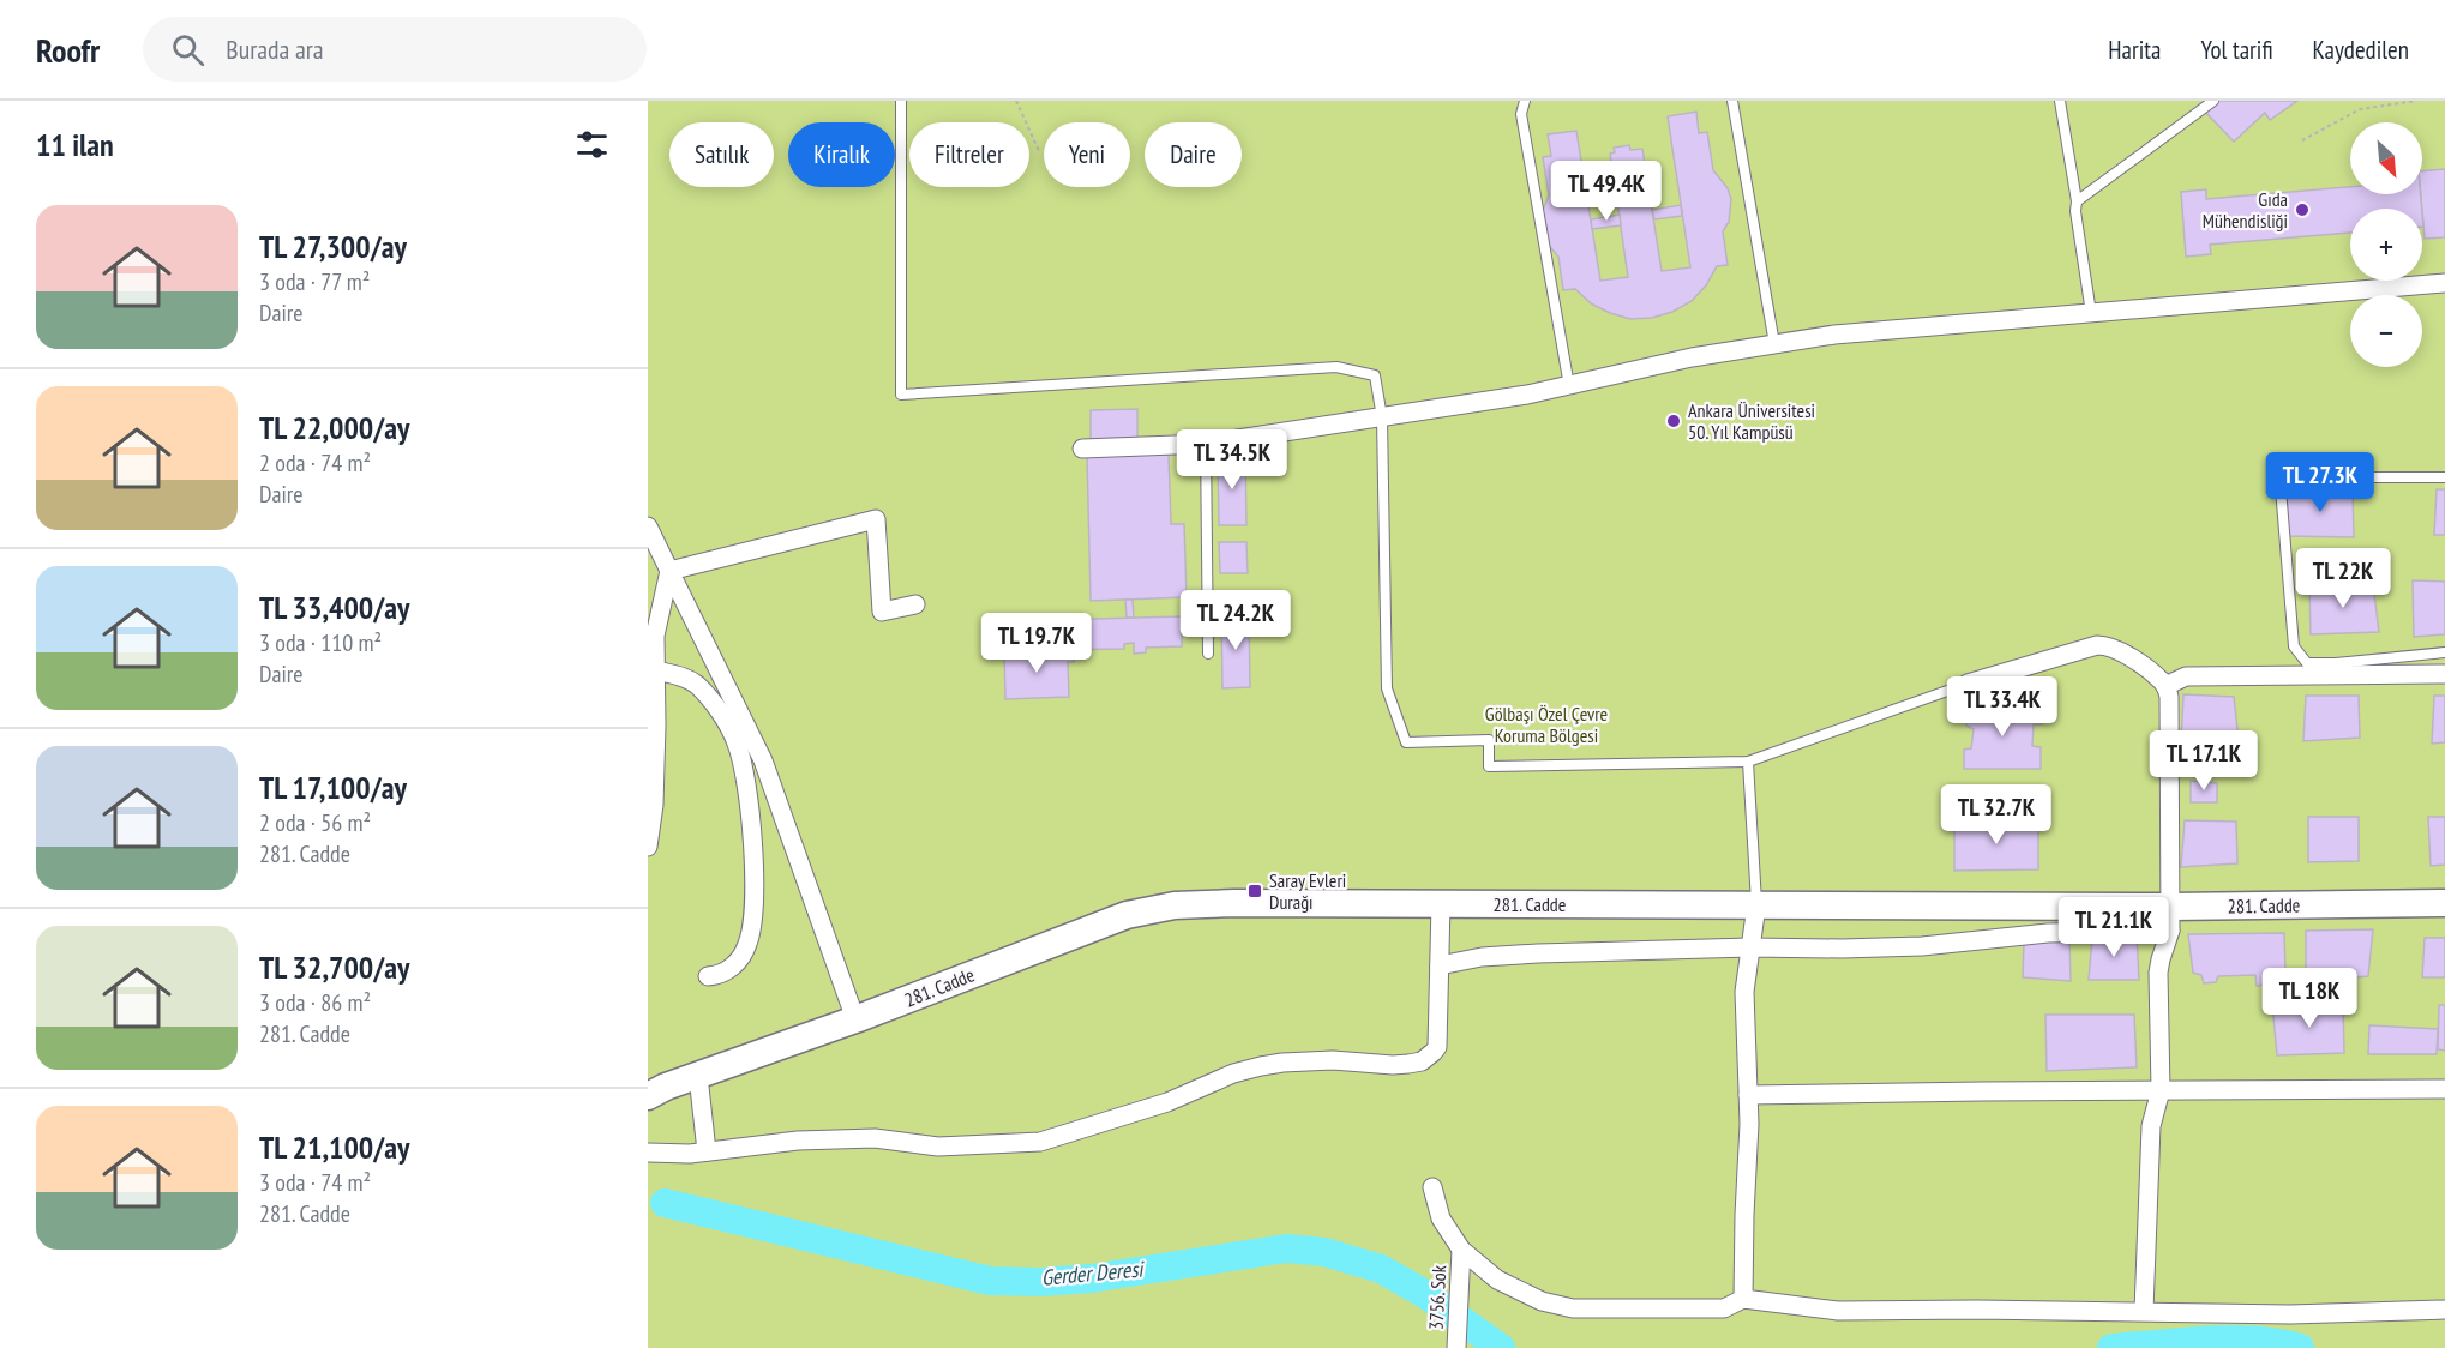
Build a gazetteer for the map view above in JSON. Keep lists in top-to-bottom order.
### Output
{
  "streets": {
    "street": ["281. Cadde", "3756. Sok"]
  },
  "water": ["Gerder Deresi"],
  "parks": ["Gölbaşı Özel Çevre Koruma Bölgesi"],
  "places": {
    "other": ["Gıda Mühendisliği", "Ankara Üniversitesi 50. Yıl Kampüsü"],
    "transit": ["Saray Evleri Durağı"]
  },
  "north": "bottom right",
  "page": {
    "header": "Roofr",
    "search": "Burada ara",
    "nav": ["Harita", "Yol tarifi", "Kaydedilen"],
    "heading": "11 ilan",
    "map_buttons": ["+", "−"],
    "chip": [
      "Satılık",
      "Kiralık",
      "Filtreler",
      "Yeni",
      "Daire"
    ],
    "price": [
      "TL 49.4K",
      "TL 34.5K",
      "TL 27.3K",
      "TL 22K",
      "TL 24.2K",
      "TL 19.7K",
      "TL 33.4K",
      "TL 17.1K",
      "TL 32.7K",
      "TL 21.1K",
      "TL 18K"
    ],
    "list": [
      {
        "name": "TL 27,300/ay",
        "note": "3 oda · 77 m² · Daire"
      },
      {
        "name": "TL 22,000/ay",
        "note": "2 oda · 74 m² · Daire"
      },
      {
        "name": "TL 33,400/ay",
        "note": "3 oda · 110 m² · Daire"
      },
      {
        "name": "TL 17,100/ay",
        "note": "2 oda · 56 m² · 281. Cadde"
      },
      {
        "name": "TL 32,700/ay",
        "note": "3 oda · 86 m² · 281. Cadde"
      },
      {
        "name": "TL 21,100/ay",
        "note": "3 oda · 74 m² · 281. Cadde"
      }
    ]
  }
}
